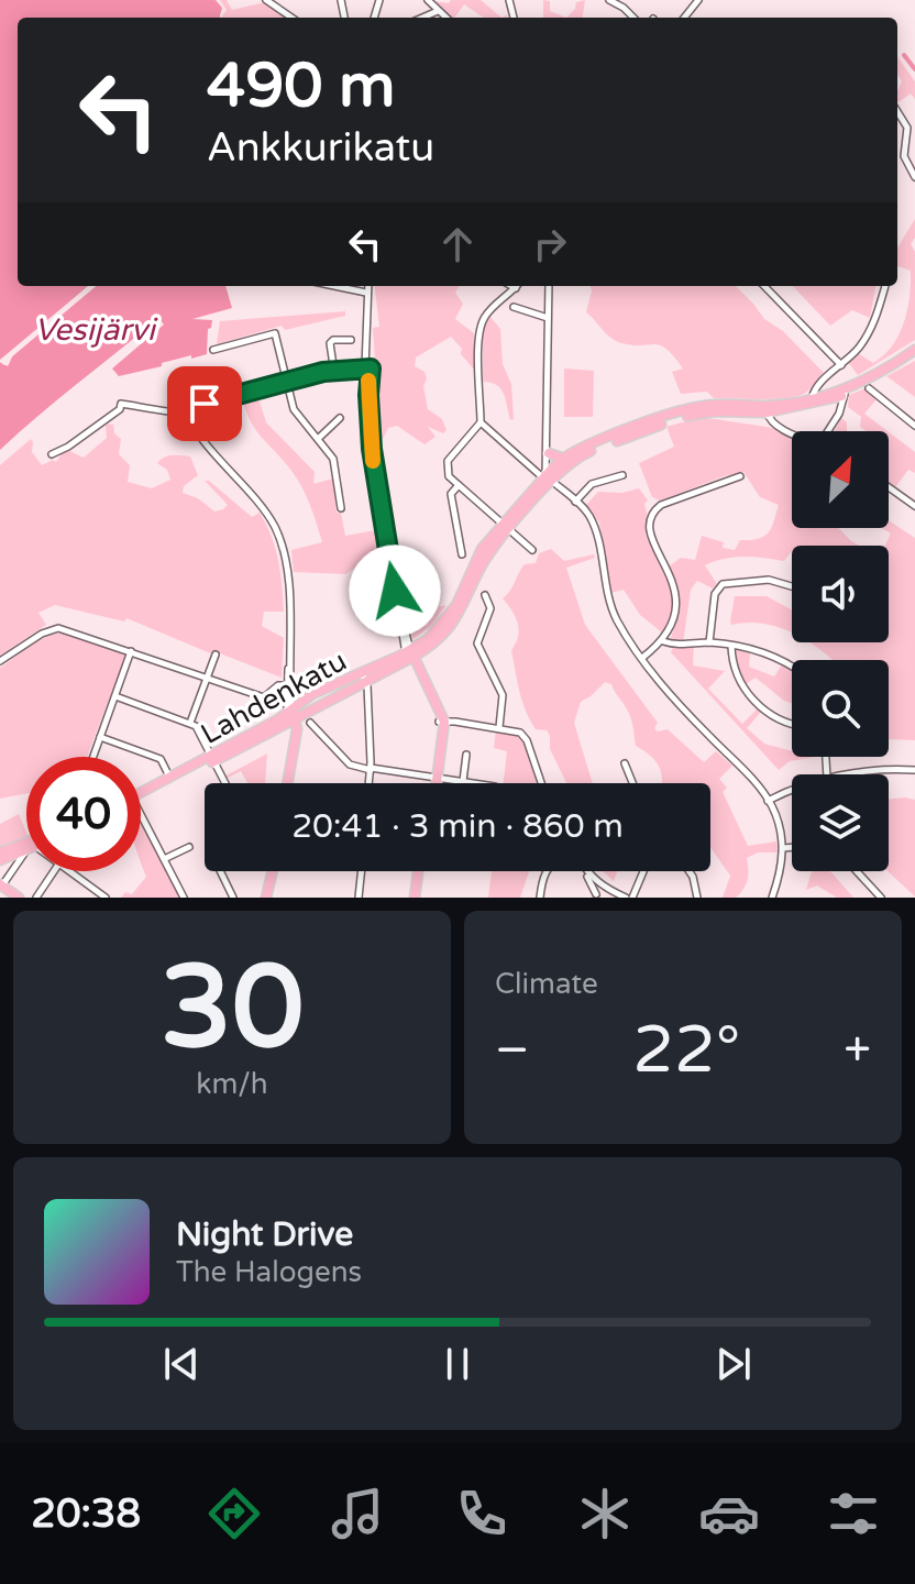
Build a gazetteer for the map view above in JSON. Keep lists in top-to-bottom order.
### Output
{
  "streets": {
    "main road": ["Lahdenkatu"]
  },
  "water": ["Vesijärvi"],
  "north": "top right",
  "page": {
    "turn": ["490 m", "Ankkurikatu"],
    "limit": "40",
    "trip": "20:41 · 3 min · 860 m",
    "tile": [
      ["30", "km/h"],
      "Climate"
    ],
    "heat": ["−", "22°", "+"],
    "song": ["Night Drive", "The Halogens"],
    "tabs": "20:38"
  }
}
